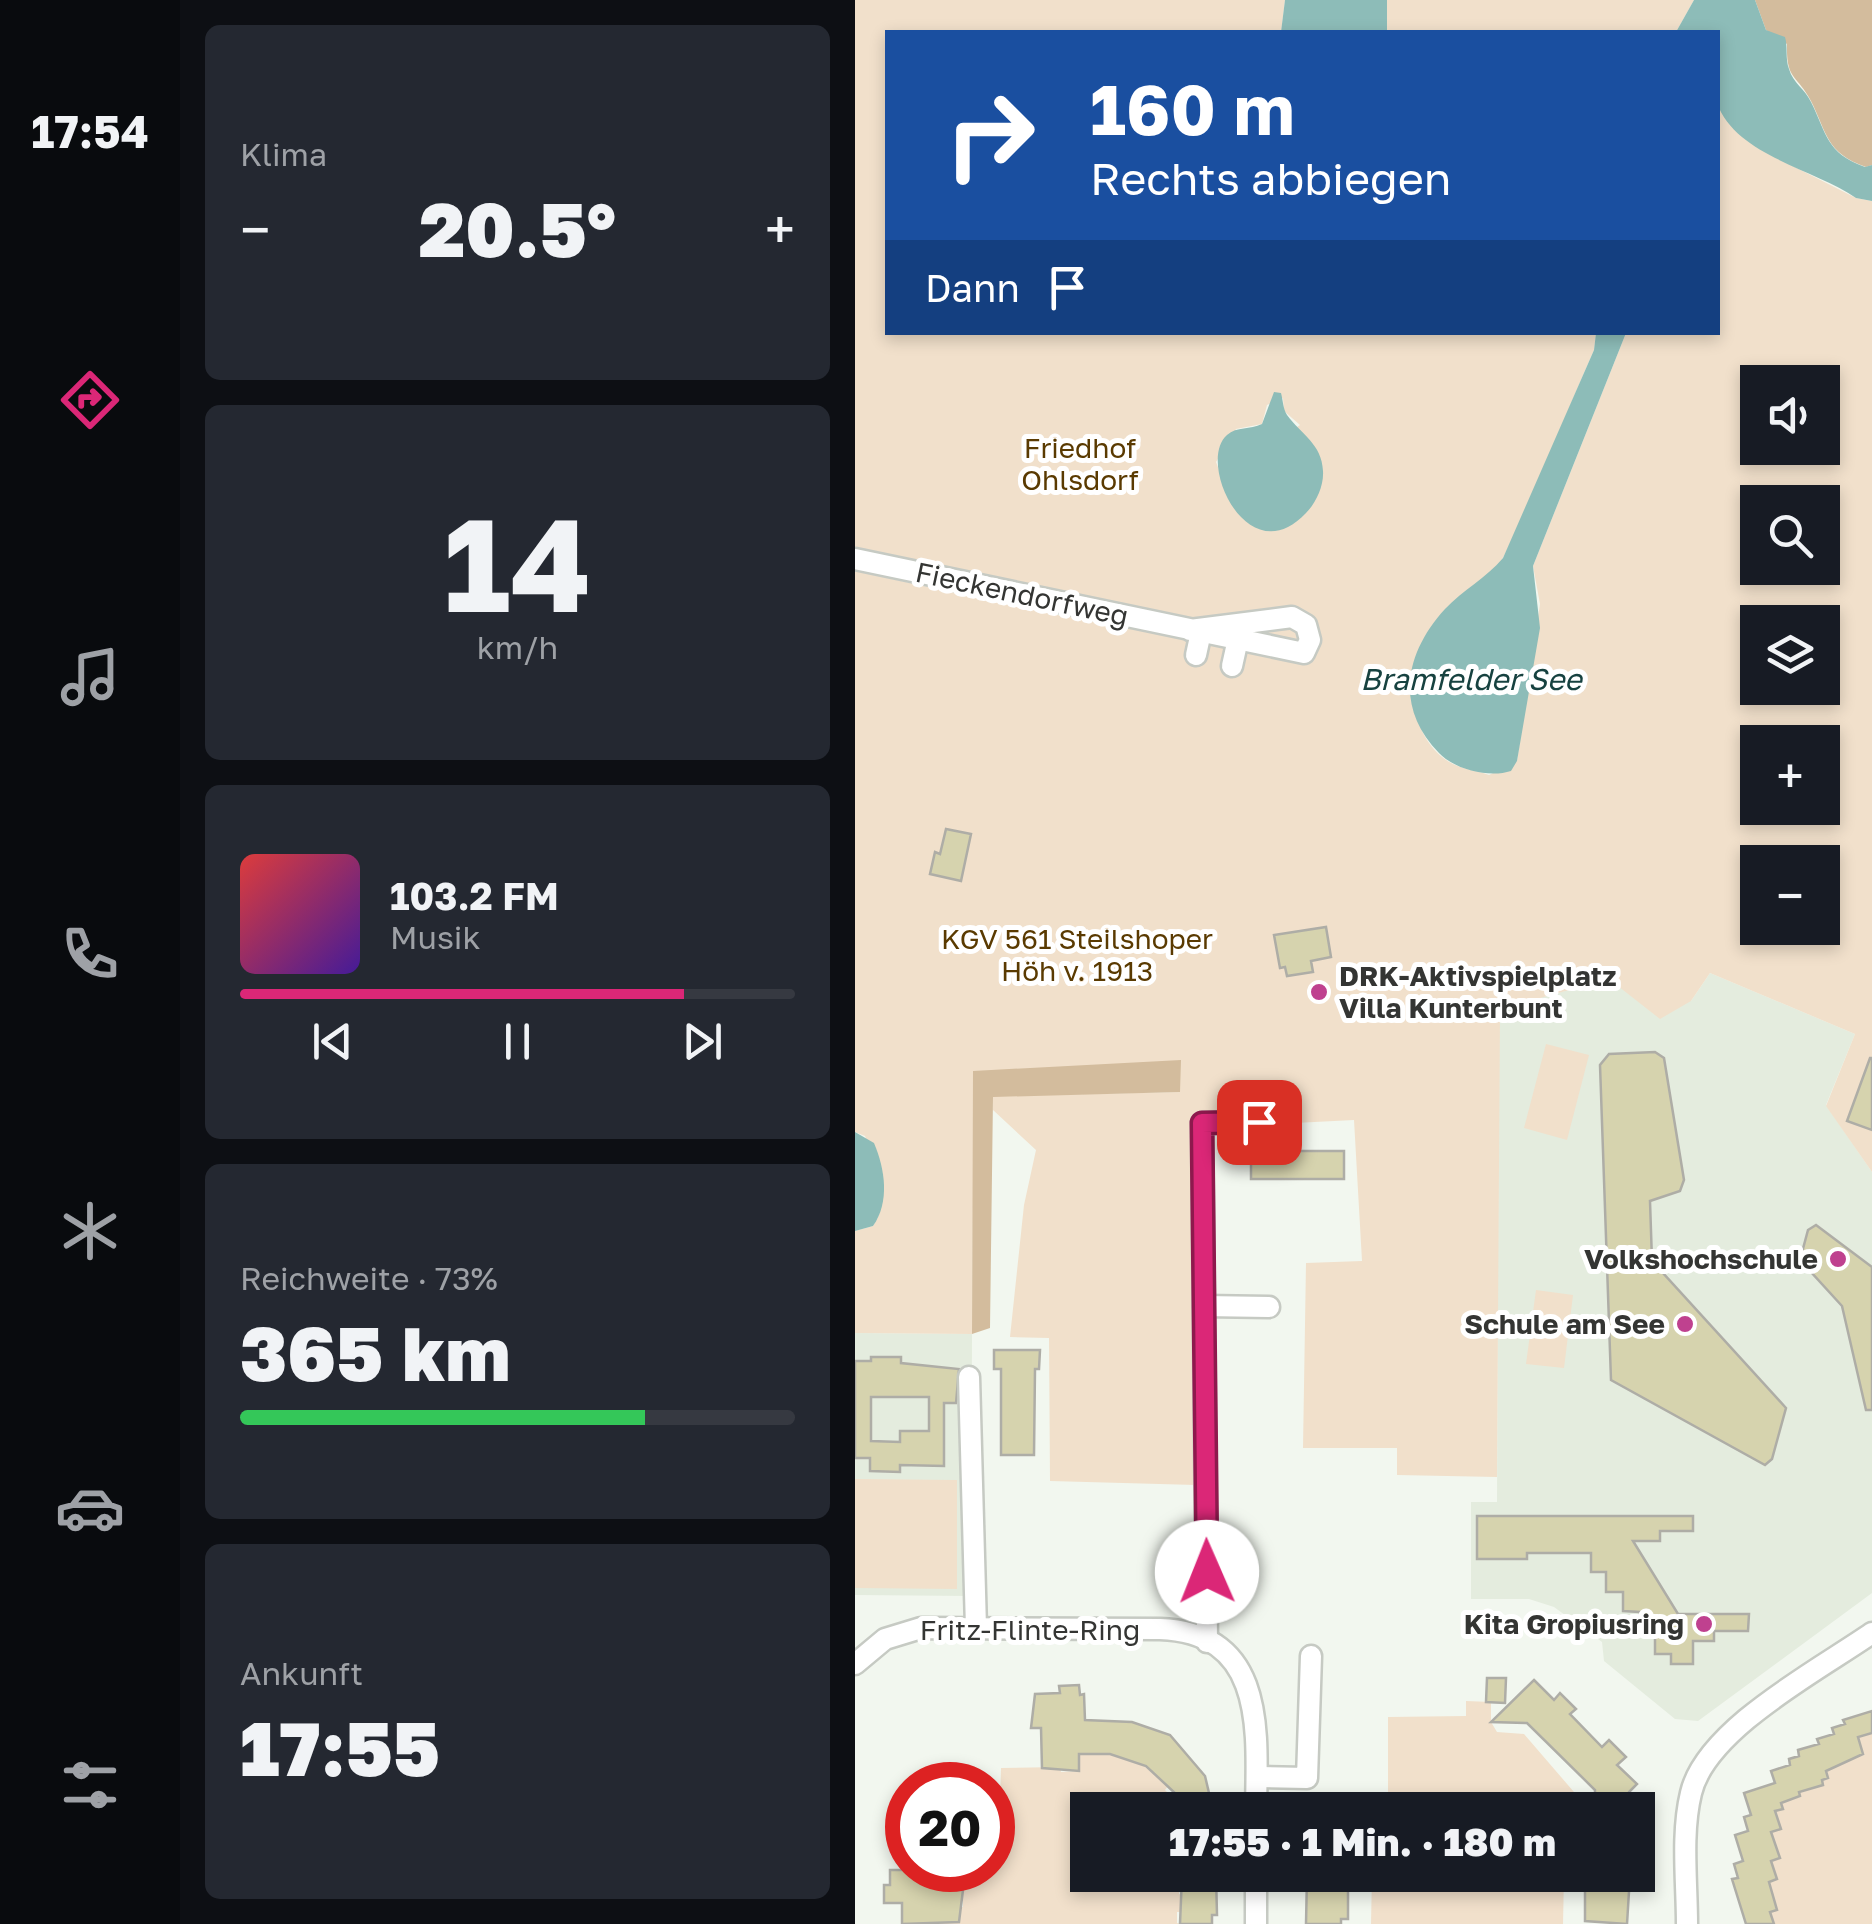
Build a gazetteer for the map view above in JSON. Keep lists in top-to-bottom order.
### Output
{
  "streets": {
    "street": ["Fieckendorfweg", "Fritz-Flinte-Ring"]
  },
  "water": ["Bramfelder See"],
  "parks": ["Friedhof Ohlsdorf", "KGV 561 Steilshoper Höh v. 1913"],
  "places": [
    "DRK-Aktivspielplatz Villa Kunterbunt",
    "Volkshochschule",
    "Schule am See",
    "Kita Gropiusring"
  ],
  "page": {
    "tabs": "17:54",
    "tile": [
      "Klima",
      ["14", "km/h"],
      ["Reichweite · 73%", "365 km"],
      ["Ankunft", "17:55"]
    ],
    "turn": ["160 m", "Rechts abbiegen"],
    "heat": ["−", "20.5°", "+"],
    "then": "Dann",
    "map_buttons": ["+", "−"],
    "song": ["103.2 FM", "Musik"],
    "limit": "20",
    "trip": "17:55 · 1 Min. · 180 m"
  }
}
